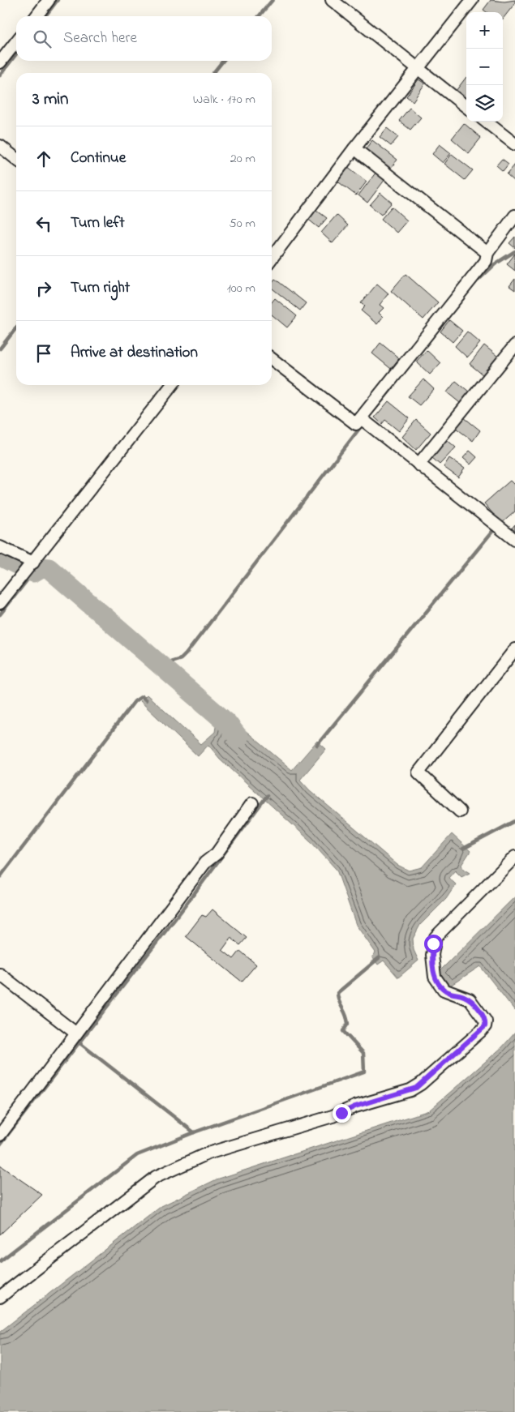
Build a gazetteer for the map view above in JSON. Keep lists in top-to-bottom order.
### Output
{
  "page": {
    "map_buttons": ["+", "−"],
    "search": "Search here",
    "heading": ["3 min", "Walk · 170 m"],
    "list": [
      ["Continue", "20 m"],
      ["Turn left", "50 m"],
      ["Turn right", "100 m"],
      "Arrive at destination"
    ]
  }
}
